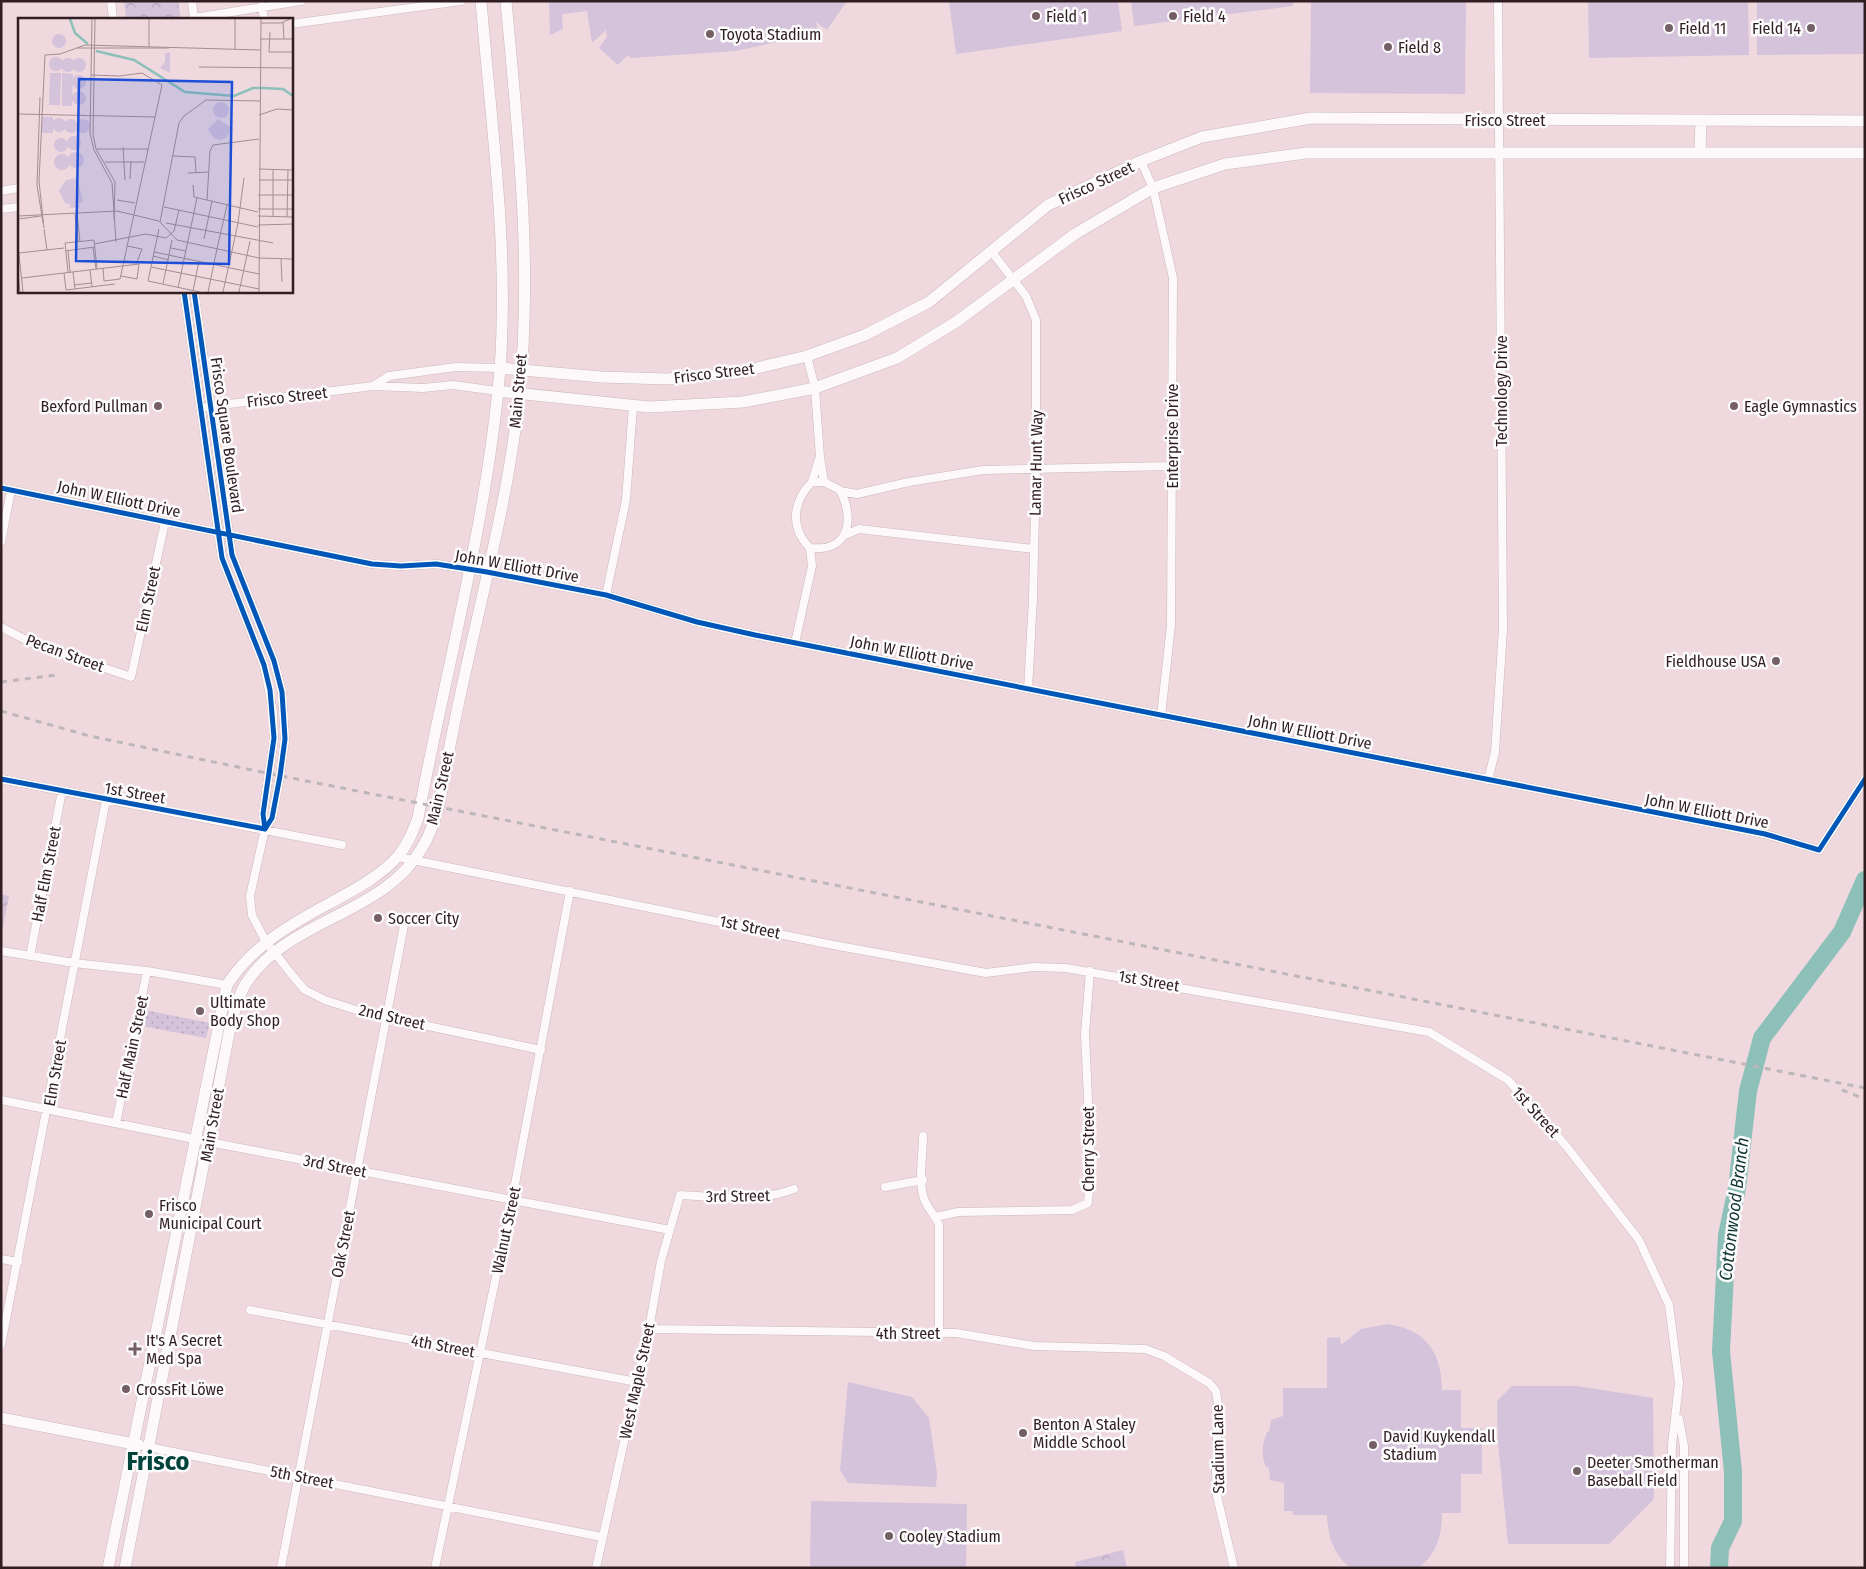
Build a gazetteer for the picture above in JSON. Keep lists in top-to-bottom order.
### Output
{
  "streets": {
    "main road": ["Frisco Street", "Main Street", "5th Street"],
    "street": [
      "Technology Drive",
      "Frisco Square Boulevard",
      "Enterprise Drive",
      "Lamar Hunt Way",
      "John W Elliott Drive",
      "Elm Street",
      "Pecan Street",
      "1st Street",
      "Half Elm Street",
      "2nd Street",
      "Half Main Street",
      "Cherry Street",
      "3rd Street",
      "Walnut Street",
      "Oak Street",
      "4th Street",
      "West Maple Street",
      "Stadium Lane"
    ]
  },
  "crossings": [
    ["Frisco Street", "Main Street"],
    ["Frisco Street", "Technology Drive"],
    ["Frisco Street", "Frisco Square Boulevard"],
    ["Frisco Street", "Enterprise Drive"],
    ["Frisco Street", "Lamar Hunt Way"],
    ["Main Street", "Frisco Square Boulevard"],
    ["Main Street", "John W Elliott Drive"],
    ["Main Street", "1st Street"],
    ["Main Street", "2nd Street"],
    ["Main Street", "3rd Street"],
    ["Main Street", "5th Street"],
    ["Technology Drive", "John W Elliott Drive"],
    ["Frisco Square Boulevard", "John W Elliott Drive"],
    ["Frisco Square Boulevard", "1st Street"],
    ["Frisco Square Boulevard", "2nd Street"],
    ["Enterprise Drive", "John W Elliott Drive"],
    ["Lamar Hunt Way", "John W Elliott Drive"],
    ["John W Elliott Drive", "Elm Street"],
    ["Elm Street", "Pecan Street"],
    ["Elm Street", "1st Street"],
    ["Elm Street", "3rd Street"],
    ["1st Street", "Half Elm Street"],
    ["1st Street", "Cherry Street"],
    ["1st Street", "Walnut Street"],
    ["2nd Street", "Walnut Street"],
    ["2nd Street", "Oak Street"],
    ["Half Main Street", "3rd Street"],
    ["3rd Street", "Walnut Street"],
    ["3rd Street", "Oak Street"],
    ["3rd Street", "West Maple Street"],
    ["Walnut Street", "4th Street"],
    ["Walnut Street", "5th Street"],
    ["Oak Street", "4th Street"],
    ["Oak Street", "5th Street"],
    ["4th Street", "West Maple Street"],
    ["4th Street", "Stadium Lane"],
    ["West Maple Street", "5th Street"]
  ],
  "districts": ["Frisco"],
  "water": ["Cottonwood Branch"],
  "places": {
    "other": [
      "Field 1",
      "Field 4",
      "Field 11",
      "Field 14",
      "Toyota Stadium",
      "Field 8",
      "Bexford Pullman",
      "Eagle Gymnastics",
      "Fieldhouse USA",
      "Soccer City",
      "Ultimate Body Shop",
      "Frisco Municipal Court",
      "CrossFit Löwe",
      "Benton A Staley Middle School",
      "David Kuykendall Stadium",
      "Deeter Smotherman Baseball Field",
      "Cooley Stadium"
    ],
    "health": ["It's A Secret Med Spa"]
  }
}
